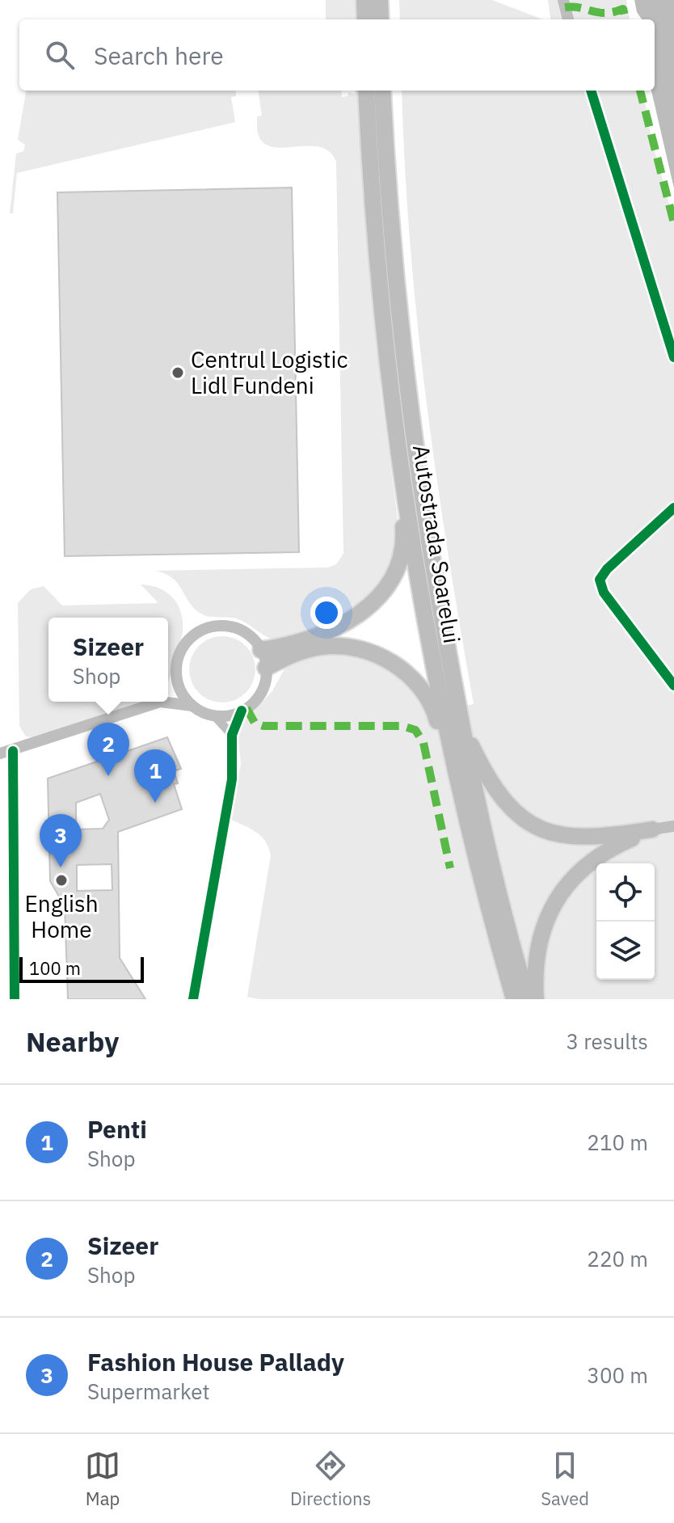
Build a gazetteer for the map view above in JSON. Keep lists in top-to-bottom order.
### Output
{
  "streets": {
    "highway": ["Autostrada Soarelui"]
  },
  "places": ["Centrul Logistic Lidl Fundeni", "English Home"],
  "scale_bar": "100 m",
  "page": {
    "search": "Search here",
    "popup": ["Sizeer", "Shop"],
    "pins": ["2", "1", "3"],
    "scale": "100 m",
    "heading": ["Nearby", "3 results"],
    "list": [
      {
        "mark": "1",
        "name": "Penti",
        "note": "Shop",
        "value": "210 m"
      },
      {
        "mark": "2",
        "name": "Sizeer",
        "note": "Shop",
        "value": "220 m"
      },
      {
        "mark": "3",
        "name": "Fashion House Pallady",
        "note": "Supermarket",
        "value": "300 m"
      }
    ],
    "nav": ["Map", "Directions", "Saved"]
  }
}
